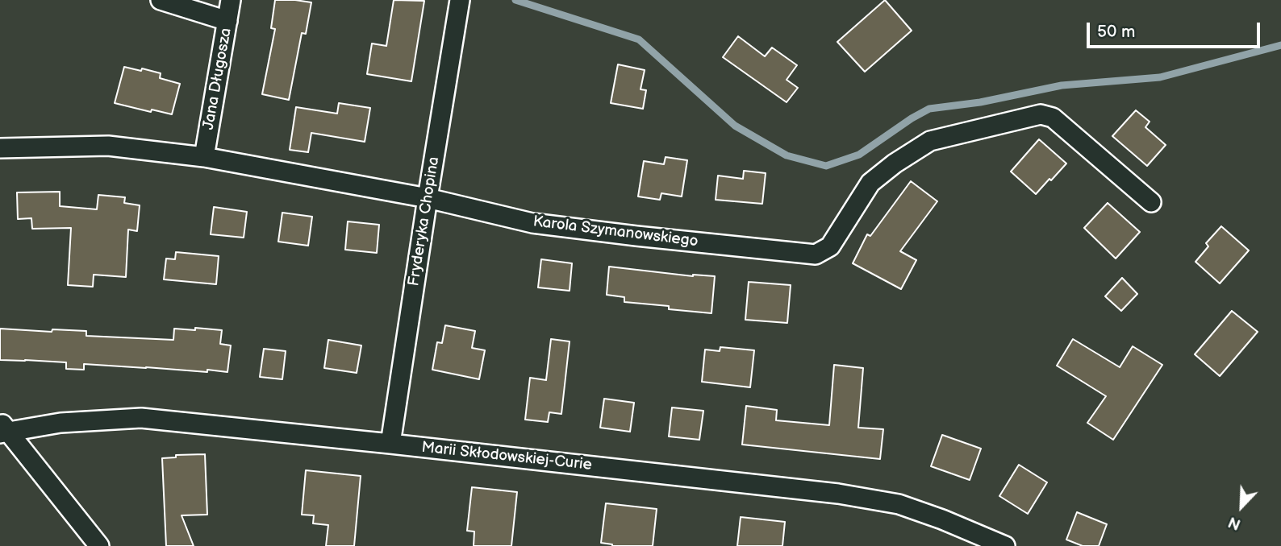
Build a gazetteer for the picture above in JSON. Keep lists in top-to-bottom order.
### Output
{
  "streets": {
    "street": [
      "Jana Długosza",
      "Fryderyka Chopina",
      "Karola Szymanowskiego",
      "Marii Skłodowskiej-Curie"
    ]
  },
  "crossings": [
    ["Jana Długosza", "Karola Szymanowskiego"],
    ["Fryderyka Chopina", "Karola Szymanowskiego"],
    ["Fryderyka Chopina", "Marii Skłodowskiej-Curie"]
  ],
  "scale_bar": "50 m",
  "north": "bottom left"
}
